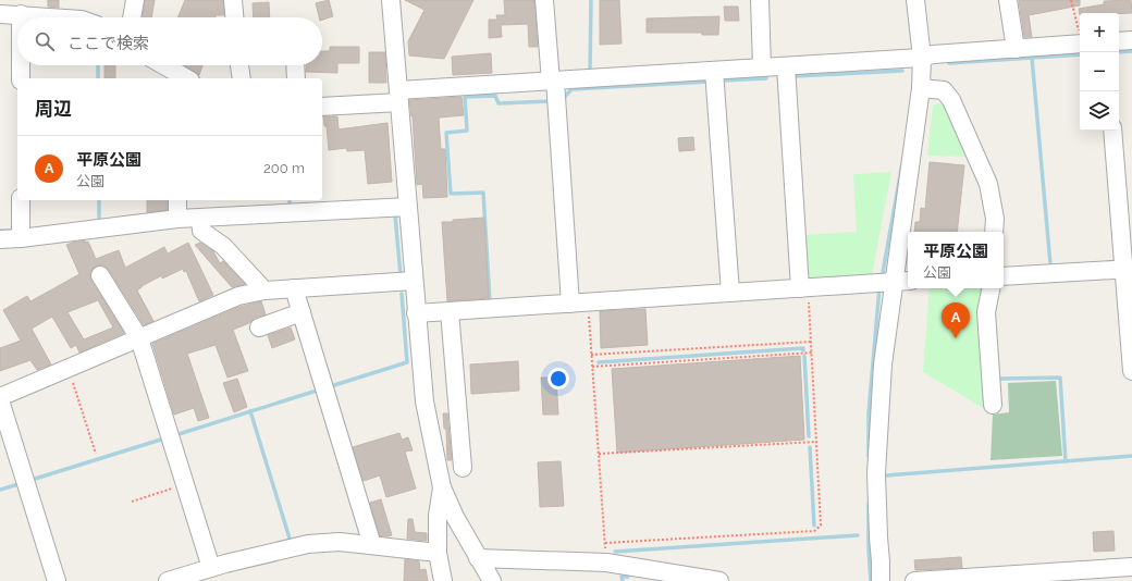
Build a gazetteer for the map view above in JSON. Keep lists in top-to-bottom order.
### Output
{
  "page": {
    "map_buttons": ["+", "−"],
    "search": "ここで検索",
    "heading": "周辺",
    "list": [
      {
        "mark": "A",
        "name": "平原公園",
        "note": "公園",
        "value": "200 m"
      }
    ],
    "popup": ["平原公園", "公園"],
    "pins": "A"
  }
}
